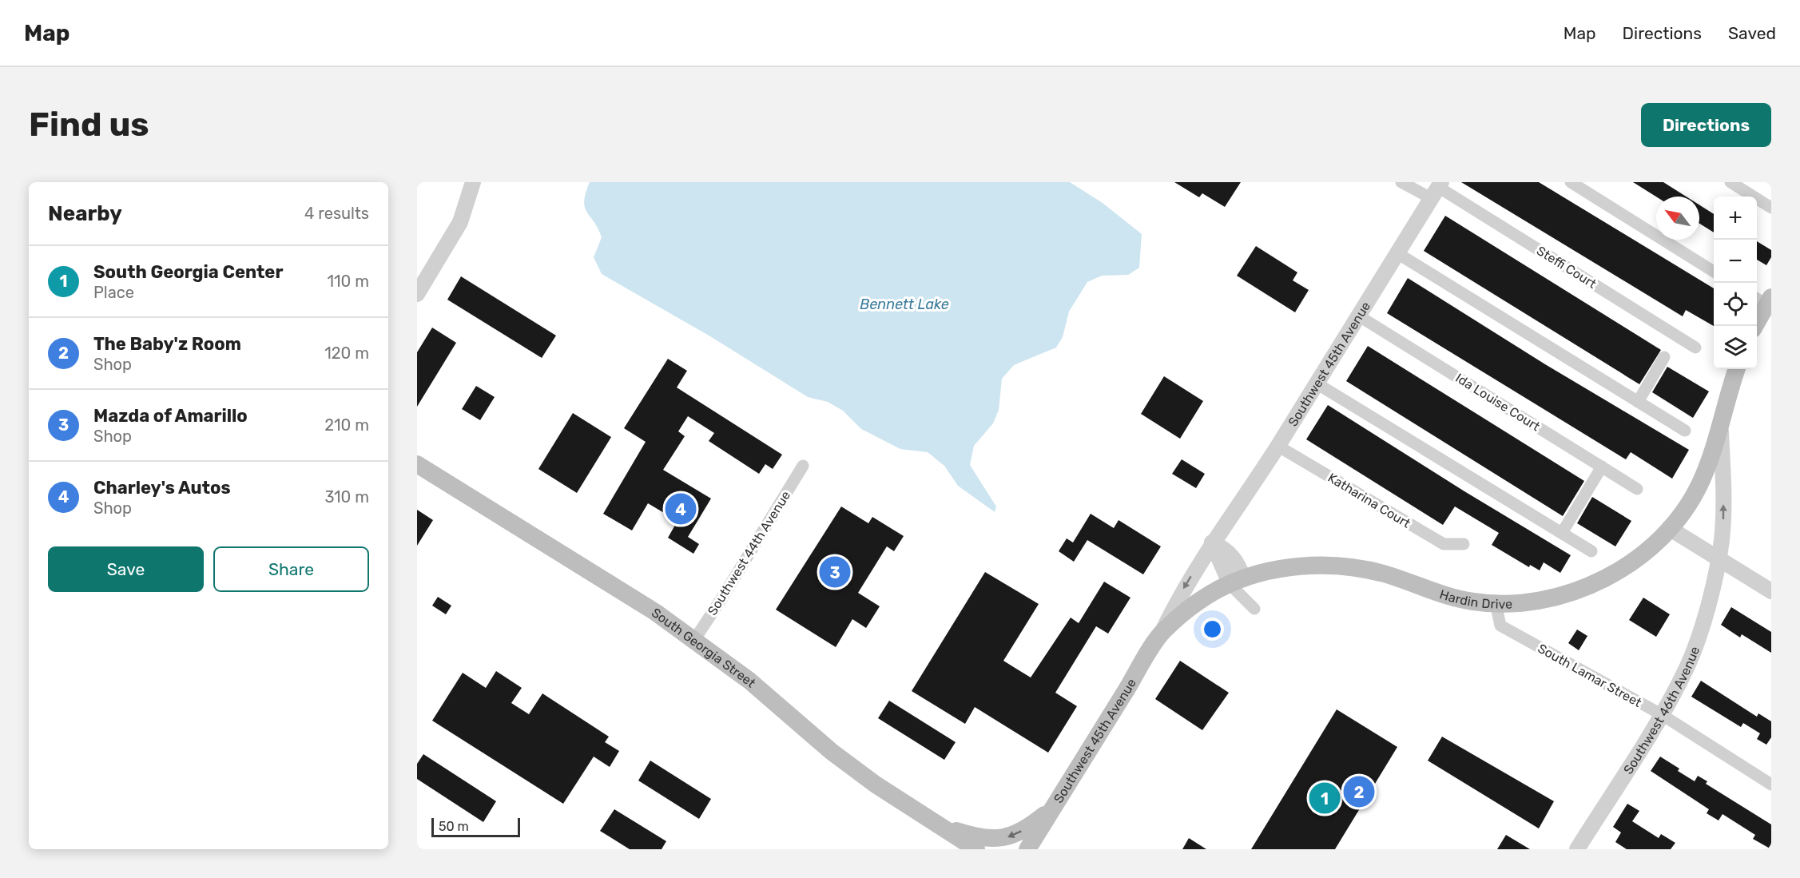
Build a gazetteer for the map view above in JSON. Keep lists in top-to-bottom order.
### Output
{
  "streets": {
    "main road": ["Southwest 45th Avenue", "Hardin Drive", "South Georgia Street"],
    "street": [
      "Steffi Court",
      "Ida Louise Court",
      "Katharina Court",
      "Southwest 44th Avenue",
      "South Lamar Street",
      "Southwest 46th Avenue"
    ]
  },
  "crossings": [
    ["Steffi Court", "Southwest 45th Avenue"],
    ["Southwest 45th Avenue", "Ida Louise Court"],
    ["Southwest 45th Avenue", "Katharina Court"],
    ["Southwest 45th Avenue", "Hardin Drive"],
    ["Southwest 44th Avenue", "South Georgia Street"],
    ["Hardin Drive", "South Lamar Street"],
    ["Hardin Drive", "Southwest 46th Avenue"],
    ["South Lamar Street", "Southwest 46th Avenue"]
  ],
  "water": ["Bennett Lake"],
  "scale_bar": "50 m",
  "north": "top left",
  "page": {
    "header": "Map",
    "nav": ["Map", "Directions", "Saved"],
    "buttons": [
      "Directions",
      ["Save", "Share"]
    ],
    "title": "Find us",
    "heading": ["Nearby", "4 results"],
    "map_buttons": ["+", "−"],
    "list": [
      {
        "mark": "1",
        "name": "South Georgia Center",
        "note": "Place",
        "value": "110 m"
      },
      {
        "mark": "2",
        "name": "The Baby'z Room",
        "note": "Shop",
        "value": "120 m"
      },
      {
        "mark": "3",
        "name": "Mazda of Amarillo",
        "note": "Shop",
        "value": "210 m"
      },
      {
        "mark": "4",
        "name": "Charley's Autos",
        "note": "Shop",
        "value": "310 m"
      }
    ],
    "pins": [
      "4",
      "3",
      "2",
      "1"
    ],
    "scale": "50 m"
  }
}
